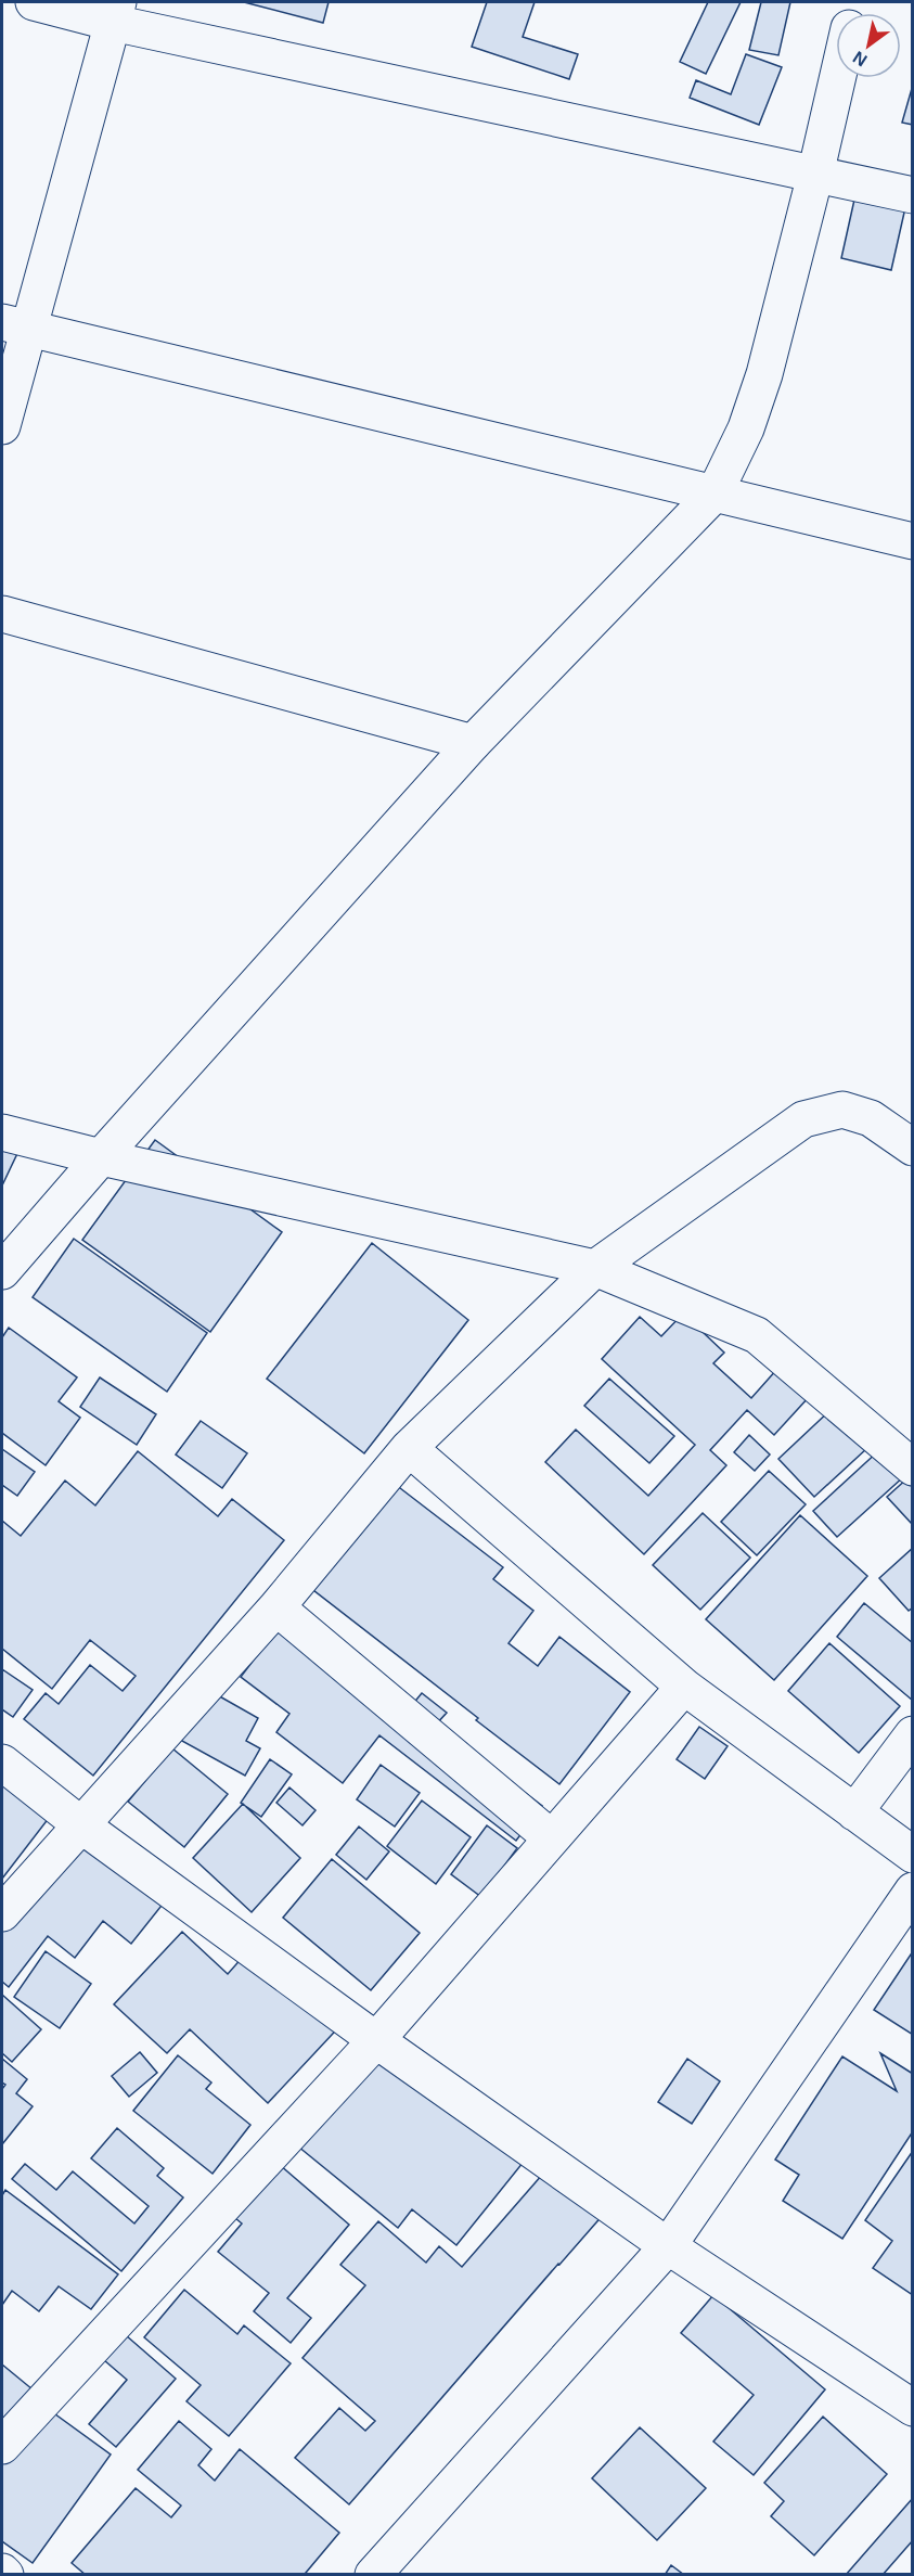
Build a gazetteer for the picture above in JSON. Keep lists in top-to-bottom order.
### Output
{
  "north": "bottom left"
}
